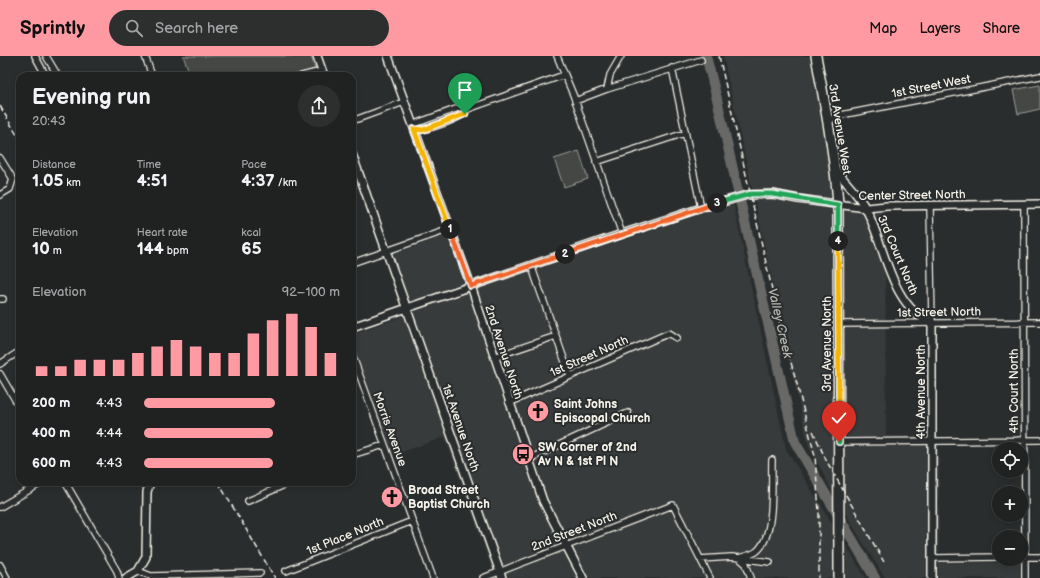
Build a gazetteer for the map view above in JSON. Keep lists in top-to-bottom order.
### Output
{
  "streets": {
    "main road": ["3rd Avenue West", "3rd Avenue North"],
    "street": [
      "1st Street West",
      "Center Street North",
      "3rd Court North",
      "1st Street North",
      "2nd Avenue North",
      "4th Court North",
      "4th Avenue North",
      "1st Avenue North",
      "Morris Avenue",
      "2nd Street North",
      "1st Place North"
    ]
  },
  "crossings": [
    ["1st Street West", "3rd Avenue West"],
    ["3rd Avenue West", "Center Street North"],
    ["3rd Avenue West", "3rd Court North"],
    ["3rd Avenue West", "3rd Avenue North"],
    ["Center Street North", "3rd Court North"],
    ["Center Street North", "3rd Avenue North"],
    ["Center Street North", "2nd Avenue North"],
    ["Center Street North", "4th Court North"],
    ["Center Street North", "4th Avenue North"],
    ["Center Street North", "1st Avenue North"],
    ["3rd Court North", "1st Street North"],
    ["3rd Court North", "4th Avenue North"],
    ["1st Street North", "3rd Avenue North"],
    ["1st Street North", "2nd Avenue North"],
    ["1st Street North", "4th Court North"],
    ["1st Street North", "4th Avenue North"],
    ["2nd Avenue North", "2nd Street North"],
    ["1st Avenue North", "2nd Street North"],
    ["Morris Avenue", "1st Place North"]
  ],
  "water": ["Valley Creek"],
  "places": {
    "church": ["Saint Johns Episcopal Church", "Broad Street Baptist Church"],
    "bus stop": ["SW Corner of 2nd Av N & 1st Pl N"]
  },
  "page": {
    "header": "Sprintly",
    "search": "Search here",
    "nav": ["Map", "Layers", "Share"],
    "heading": ["Evening run", "20:43"],
    "stats": [
      ["Distance", "1.05 km"],
      ["Time", "4:51"],
      ["Pace", "4:37 /km"],
      ["Elevation", "10 m"],
      ["Heart rate", "144 bpm"],
      ["kcal", "65"]
    ],
    "pins": [
      "3",
      "1",
      "4",
      "2"
    ],
    "chart": ["Elevation", "92–100 m"],
    "list": [
      {
        "name": "200 m",
        "note": "4:43"
      },
      {
        "name": "400 m",
        "note": "4:44"
      },
      {
        "name": "600 m",
        "note": "4:43"
      }
    ],
    "map_buttons": ["+", "−"]
  }
}
